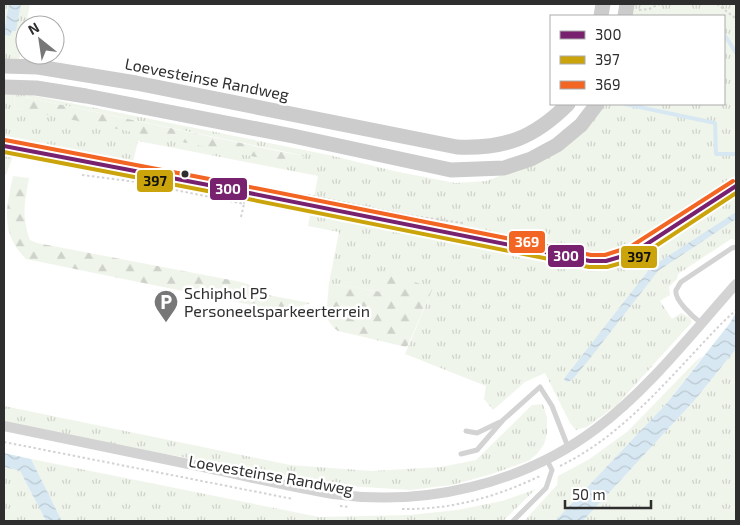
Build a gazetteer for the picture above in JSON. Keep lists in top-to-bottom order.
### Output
{
  "streets": {
    "street": ["Loevesteinse Randweg"]
  },
  "places": {
    "parking": ["Schiphol P5 Personeelsparkeerterrein"]
  },
  "lines": ["transit line 369", "transit line 300", "transit line 397"],
  "legend": ["300", "397", "369"],
  "scale_bar": "50 m",
  "north": "top left"
}
